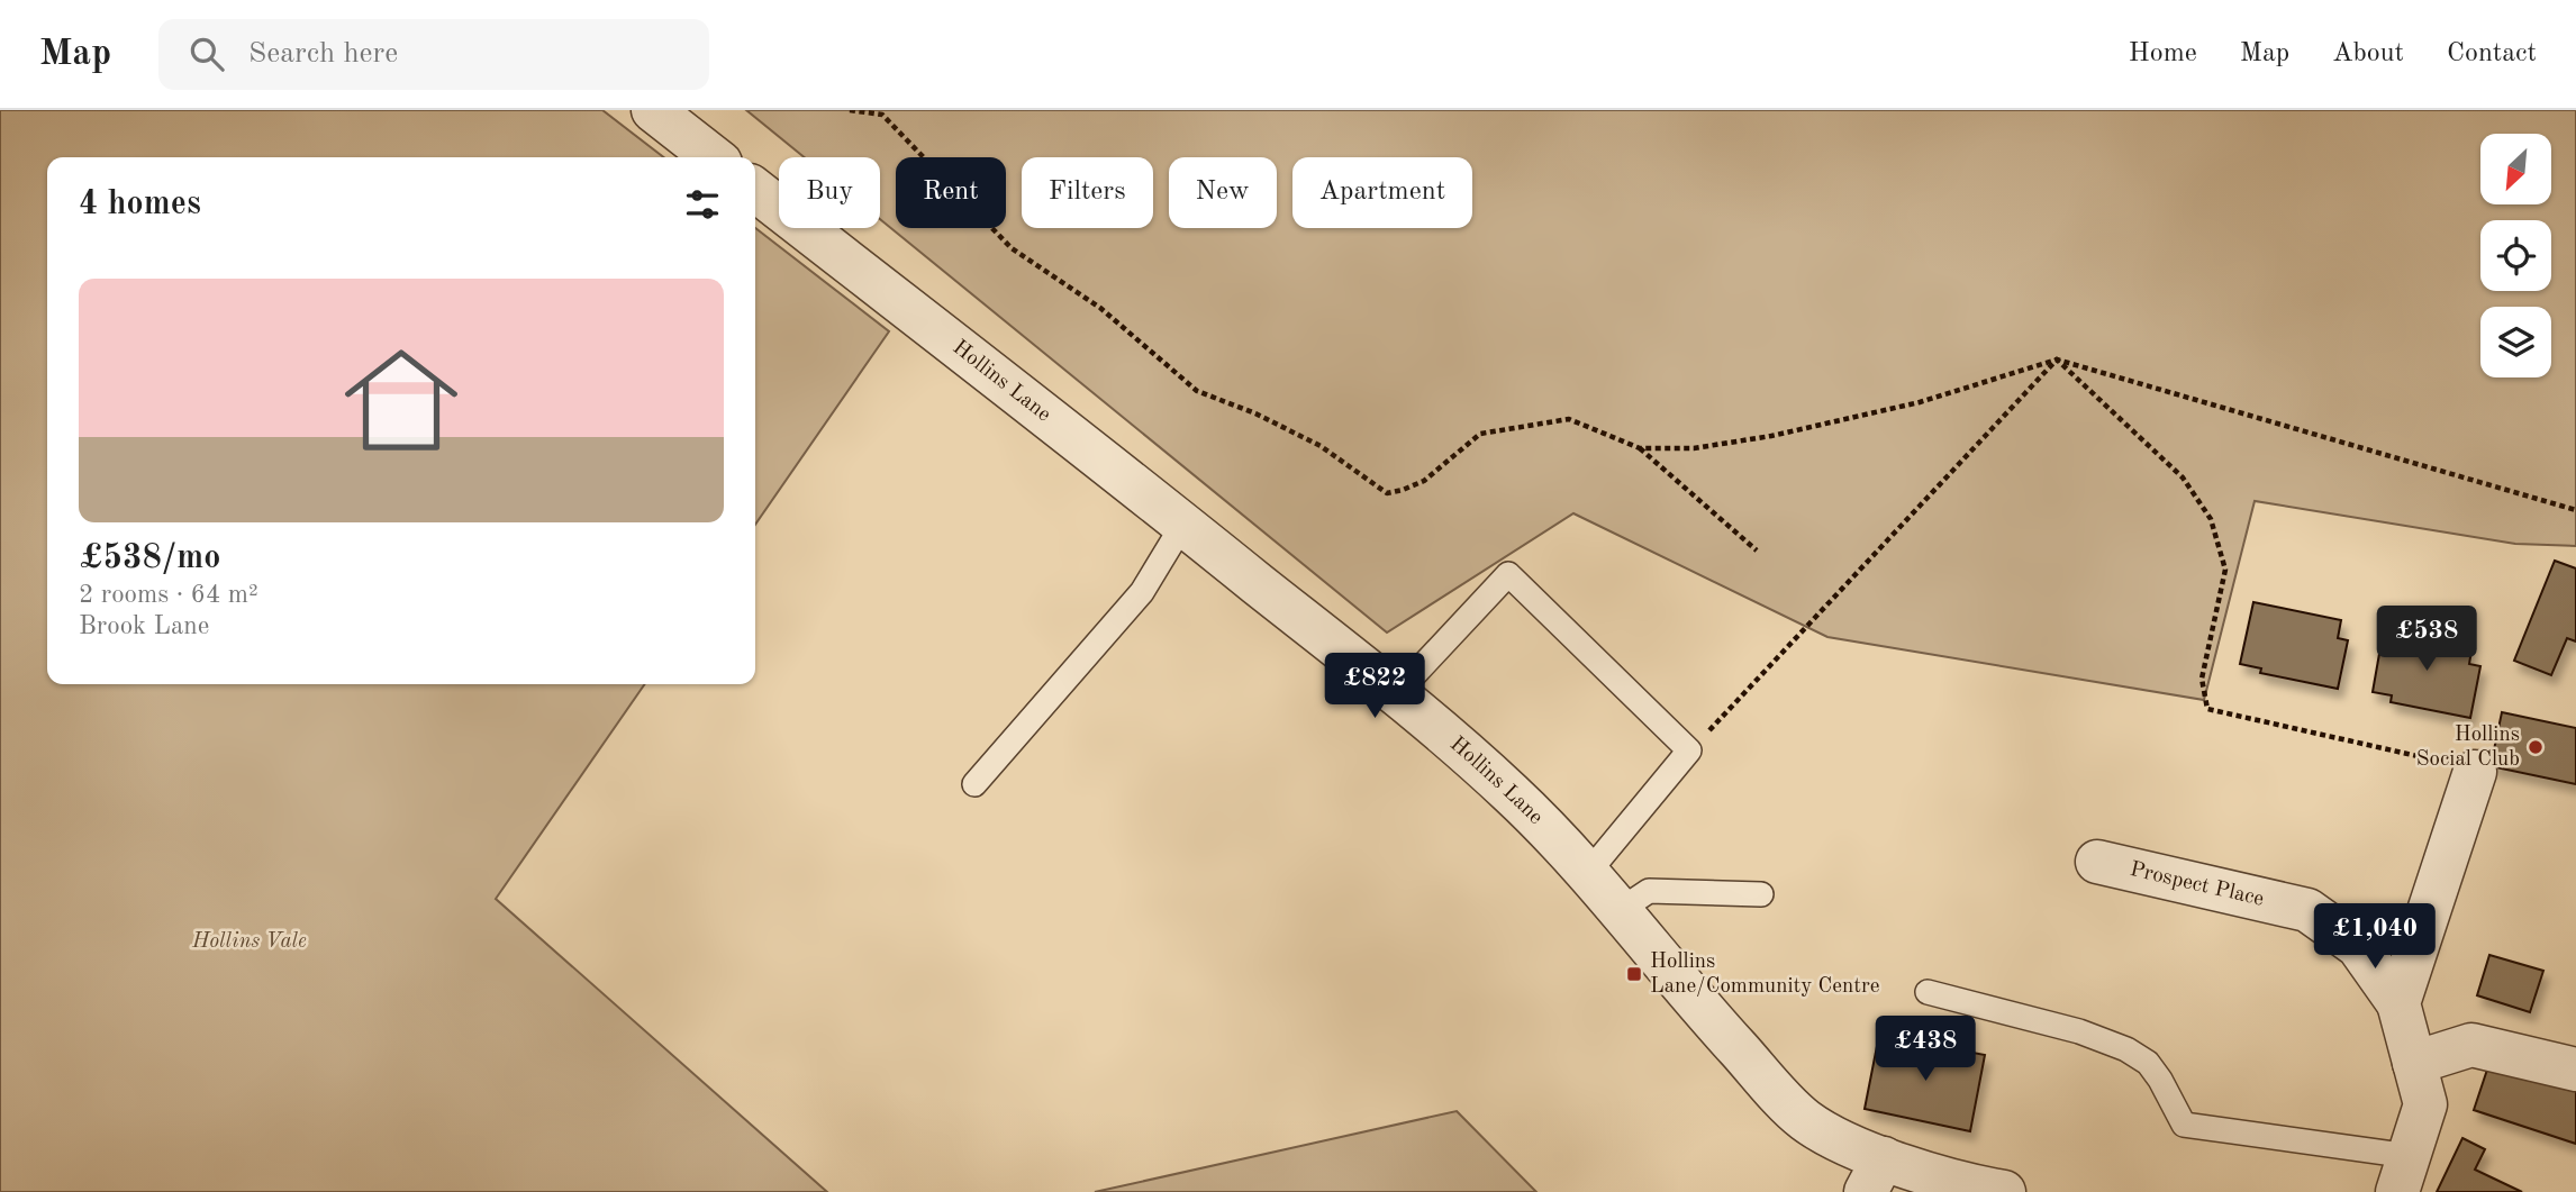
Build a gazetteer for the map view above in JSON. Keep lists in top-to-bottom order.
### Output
{
  "streets": {
    "street": ["Hollins Lane", "Prospect Place"]
  },
  "parks": ["Hollins Vale"],
  "places": {
    "other": ["Hollins Social Club"],
    "transit": ["Hollins Lane/Community Centre"]
  },
  "north": "bottom left",
  "page": {
    "header": "Map",
    "search": "Search here",
    "nav": [
      "Home",
      "Map",
      "About",
      "Contact"
    ],
    "chip": [
      "Buy",
      "Rent",
      "Filters",
      "New",
      "Apartment"
    ],
    "heading": "4 homes",
    "list": [
      {
        "name": "£538/mo",
        "note": "2 rooms · 64 m² · Brook Lane"
      }
    ],
    "price": [
      "£538",
      "£822",
      "£1,040",
      "£438"
    ]
  }
}
